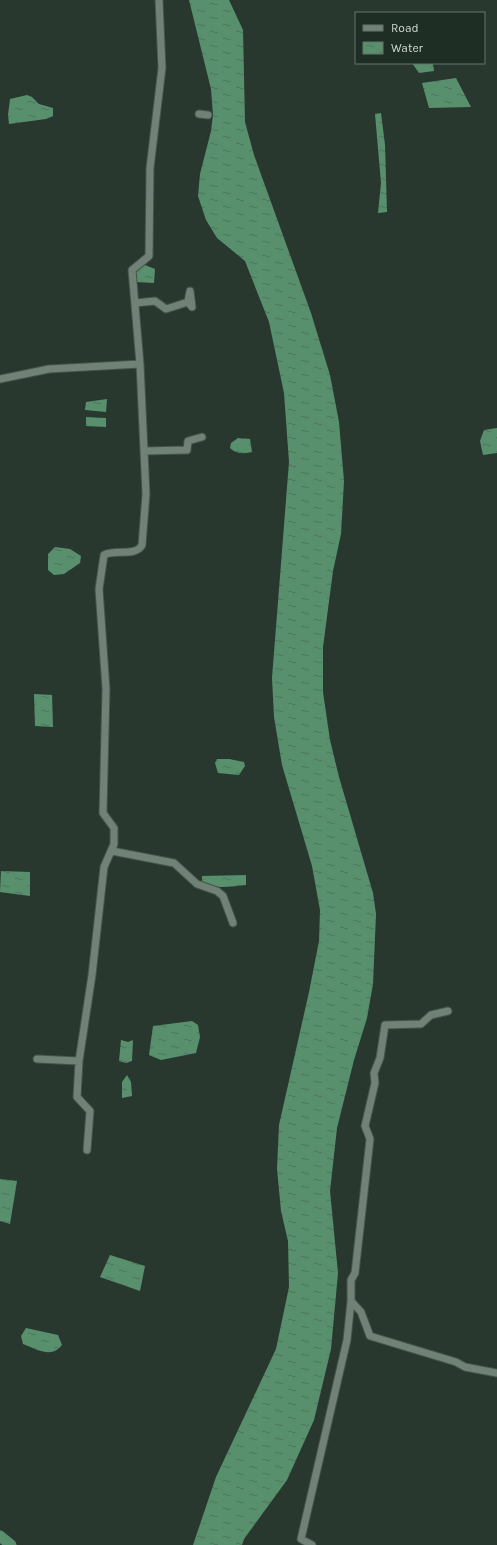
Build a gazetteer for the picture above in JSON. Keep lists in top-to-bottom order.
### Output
{
  "legend": ["Road", "Water"]
}
